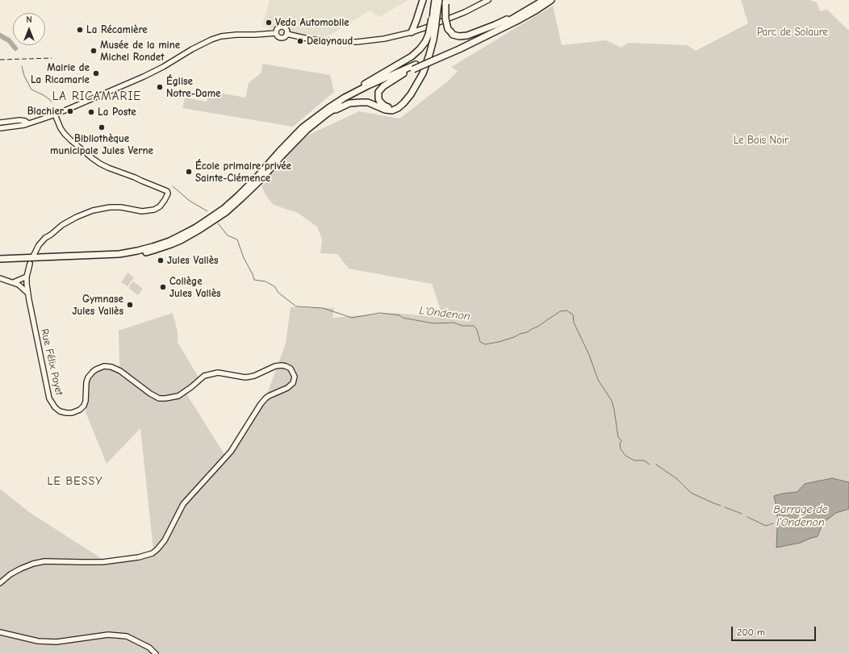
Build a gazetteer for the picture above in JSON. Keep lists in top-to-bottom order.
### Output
{
  "streets": {
    "street": ["Rue Félix Poyet"]
  },
  "districts": ["LA RICAMARIE", "LE BESSY"],
  "water": ["L'Ondenon", "Barrage de l'Ondenon"],
  "parks": ["Parc de Solaure", "Le Bois Noir"],
  "places": [
    "Veda Automobile",
    "La Récamière",
    "Delaynaud",
    "Musée de la mine Michel Rondet",
    "Mairie de La Ricamarie",
    "Église Notre-Dame",
    "Blachier",
    "La Poste",
    "Bibliothèque municipale Jules Verne",
    "École primaire privée Sainte-Clémence",
    "Jules Vallès",
    "Collège Jules Vallès",
    "Gymnase Jules Vallès"
  ],
  "scale_bar": "200 m",
  "north": "top"
}
